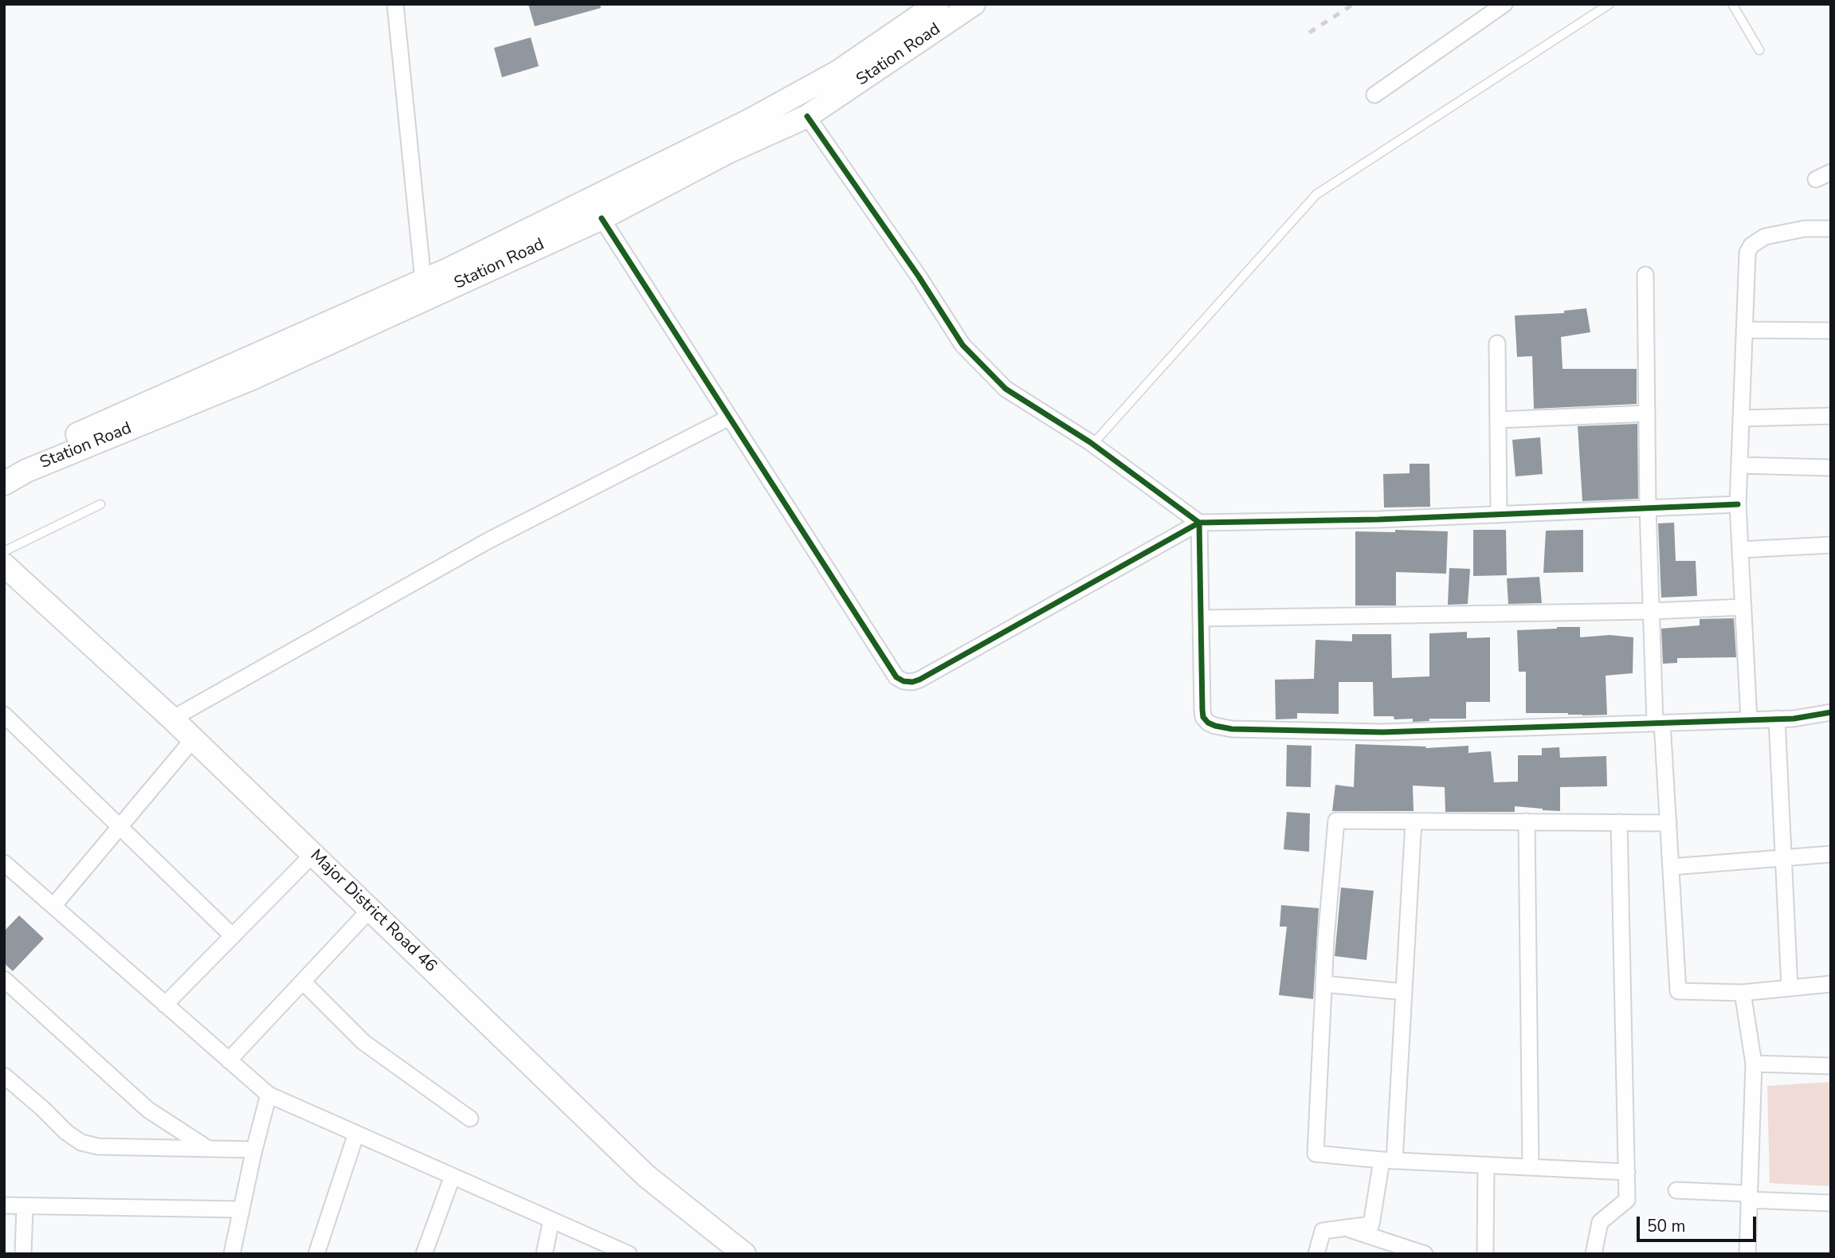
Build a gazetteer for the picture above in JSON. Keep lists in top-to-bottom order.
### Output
{
  "streets": {
    "main road": ["Station Road", "Major District Road 46"]
  },
  "scale_bar": "50 m"
}
